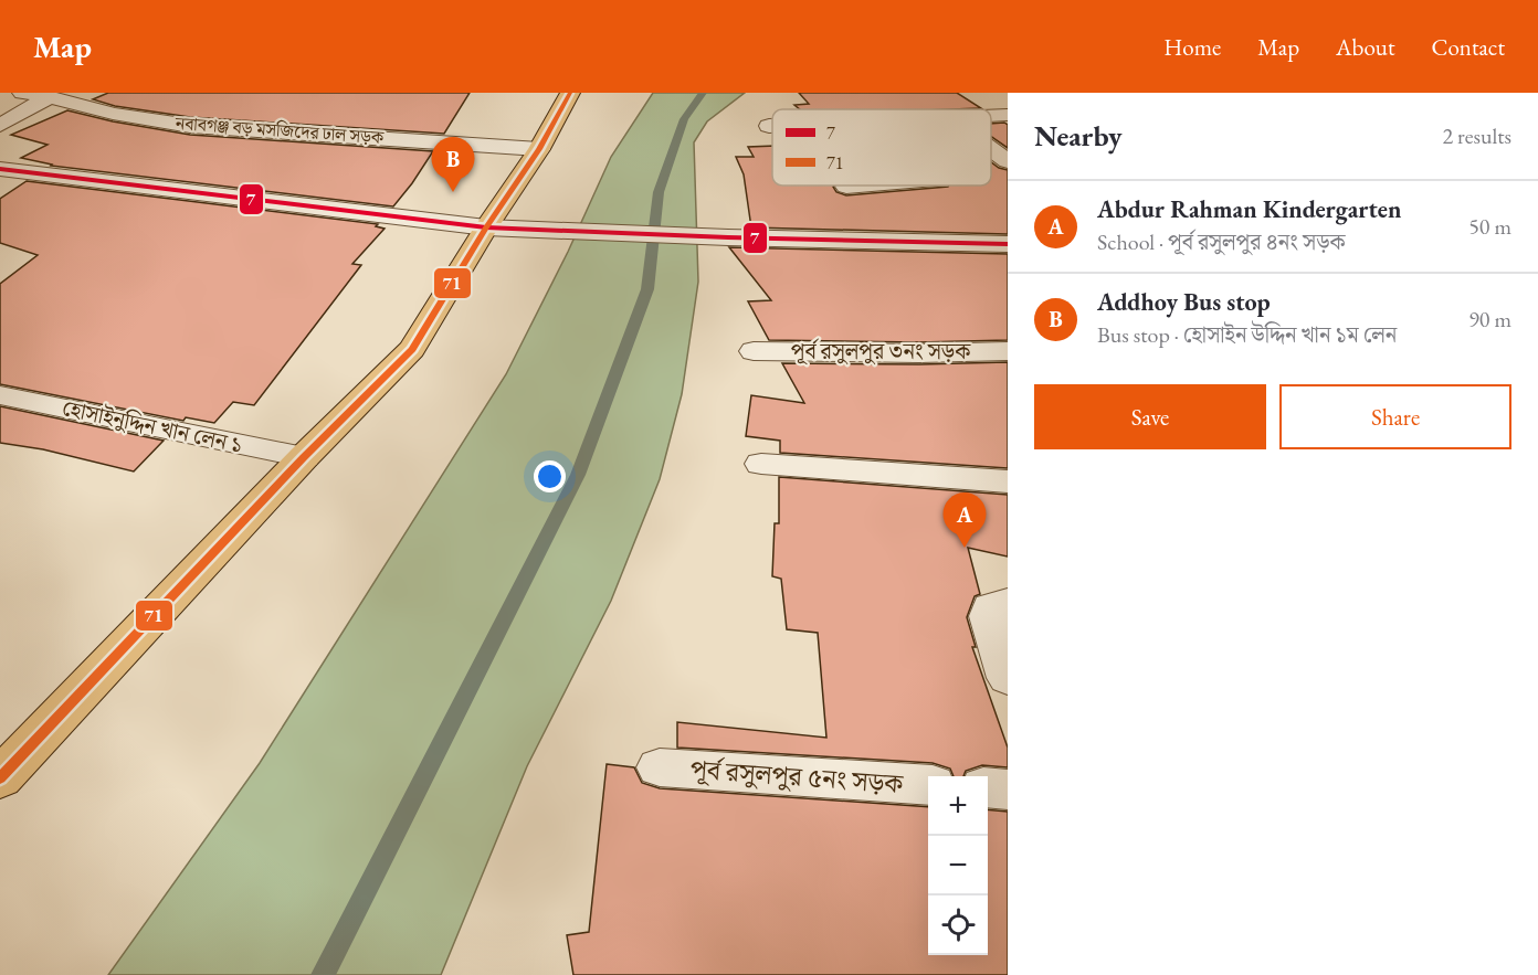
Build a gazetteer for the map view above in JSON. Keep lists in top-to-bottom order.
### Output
{
  "streets": {
    "street": [
      "নবাবগঞ্জ বড় মসজিদের ঢাল সড়ক",
      "পূর্ব রসুলপুর ৩নং সড়ক",
      "হোসাইনুদ্দিন খান লেন ১",
      "পূর্ব রসুলপুর ৫নং সড়ক"
    ]
  },
  "lines": ["transit line 71", "transit line 7"],
  "legend": ["7", "71"],
  "page": {
    "header": "Map",
    "nav": [
      "Home",
      "Map",
      "About",
      "Contact"
    ],
    "heading": ["Nearby", "2 results"],
    "pins": ["B", "A"],
    "list": [
      {
        "mark": "A",
        "name": "Abdur Rahman Kindergarten",
        "note": "School · পূর্ব রসুলপুর ৪নং সড়ক",
        "value": "50 m"
      },
      {
        "mark": "B",
        "name": "Addhoy Bus stop",
        "note": "Bus stop · হোসাইন উদ্দিন খান ১ম লেন",
        "value": "90 m"
      }
    ],
    "buttons": ["Save", "Share"],
    "map_buttons": ["+", "−"]
  }
}
